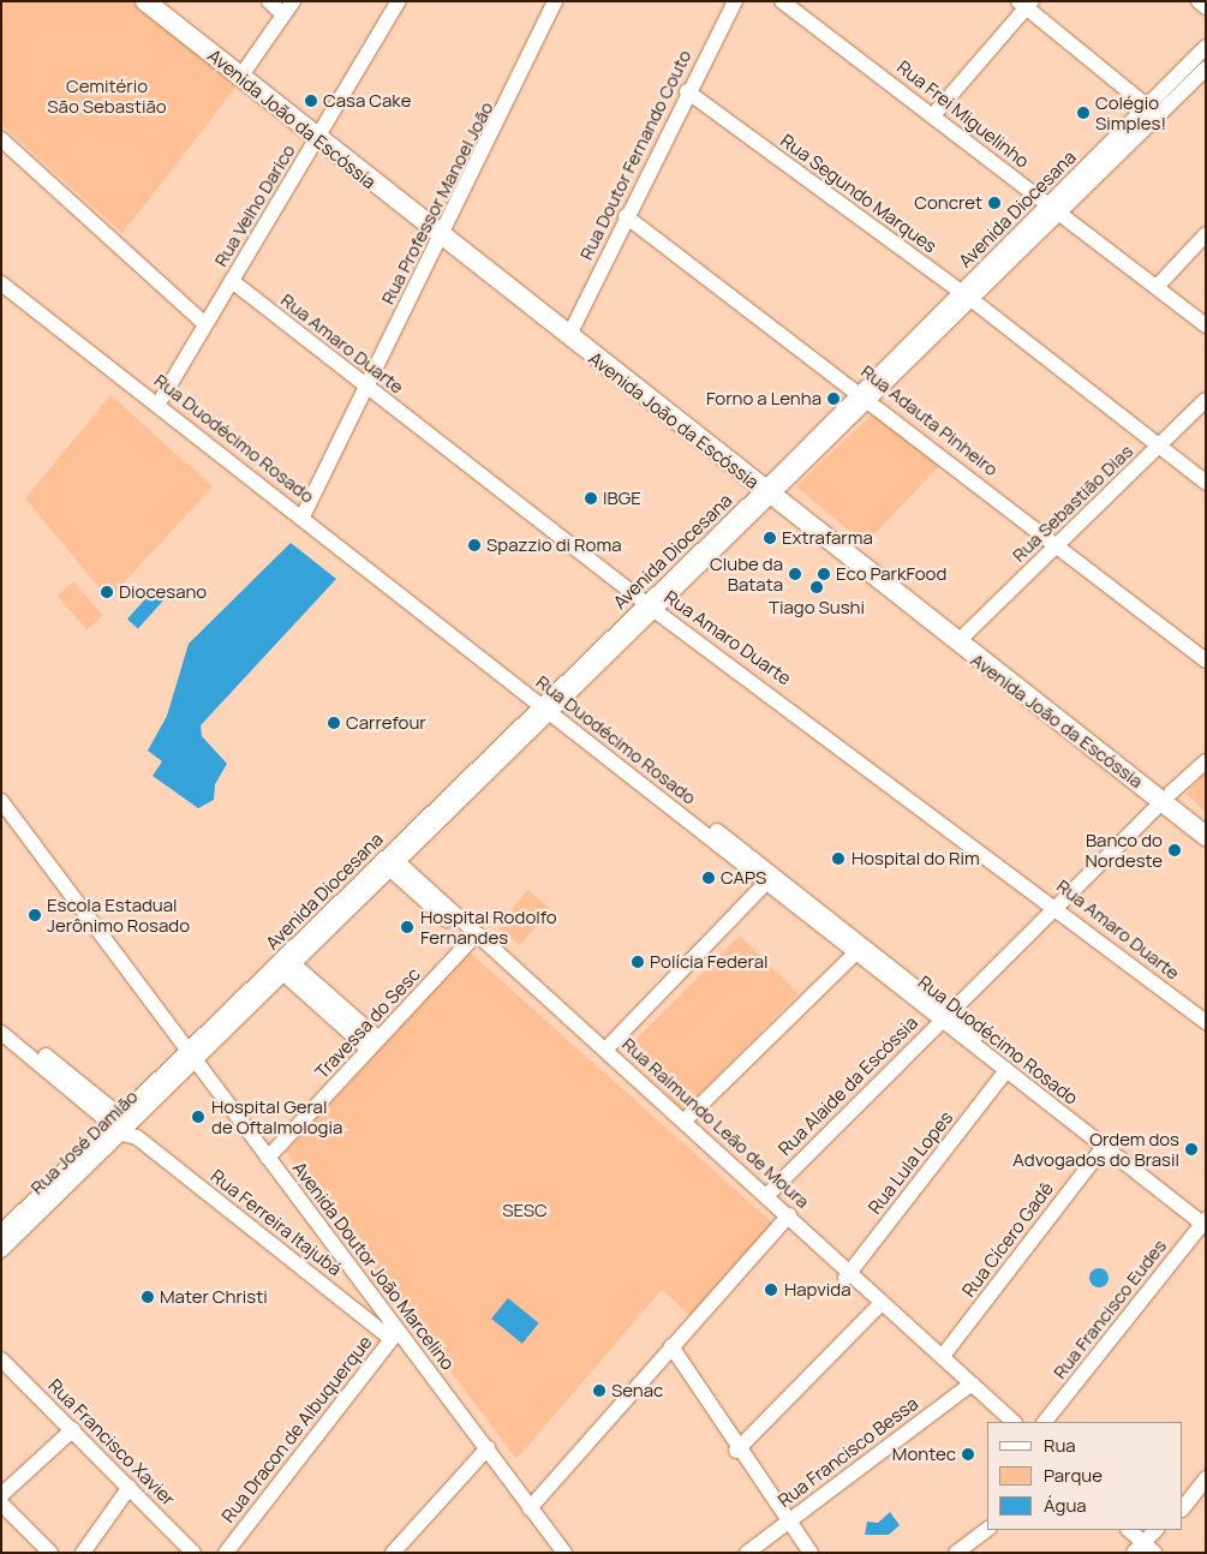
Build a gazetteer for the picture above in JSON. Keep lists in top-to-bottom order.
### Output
{
  "streets": {
    "main road": ["Avenida João da Escóssia"],
    "street": [
      "Rua Frei Miguelinho",
      "Rua Doutor Fernando Couto",
      "Rua Segundo Marques",
      "Rua Professor Manoel João",
      "Rua Velho Darico",
      "Avenida Diocesana",
      "Rua Amaro Duarte",
      "Rua Adauta Pinheiro",
      "Rua Duodécimo Rosado",
      "Rua Sebastião Dias",
      "Travessa do Sesc",
      "Rua Alaide da Escóssia",
      "Rua Raimundo Leão de Moura",
      "Rua José Damião",
      "Rua Lula Lopes",
      "Rua Ferreira Itajubá",
      "Rua Cícero Gadê",
      "Avenida Doutor João Marcelino",
      "Rua Francisco Eudes",
      "Rua Dracon de Albuquerque",
      "Rua Francisco Xavier",
      "Rua Francisco Bessa"
    ]
  },
  "crossings": [
    ["Rua Frei Miguelinho", "Avenida Diocesana"],
    ["Avenida João da Escóssia", "Rua Doutor Fernando Couto"],
    ["Avenida João da Escóssia", "Rua Professor Manoel João"],
    ["Avenida João da Escóssia", "Rua Velho Darico"],
    ["Avenida João da Escóssia", "Avenida Diocesana"],
    ["Avenida João da Escóssia", "Rua Sebastião Dias"],
    ["Avenida João da Escóssia", "Rua Alaide da Escóssia"],
    ["Rua Doutor Fernando Couto", "Rua Segundo Marques"],
    ["Rua Doutor Fernando Couto", "Rua Adauta Pinheiro"],
    ["Rua Segundo Marques", "Avenida Diocesana"],
    ["Rua Segundo Marques", "Rua Sebastião Dias"],
    ["Rua Professor Manoel João", "Rua Amaro Duarte"],
    ["Rua Professor Manoel João", "Rua Duodécimo Rosado"],
    ["Rua Velho Darico", "Rua Amaro Duarte"],
    ["Rua Velho Darico", "Rua Duodécimo Rosado"],
    ["Avenida Diocesana", "Rua Amaro Duarte"],
    ["Avenida Diocesana", "Rua Adauta Pinheiro"],
    ["Avenida Diocesana", "Rua Duodécimo Rosado"],
    ["Avenida Diocesana", "Rua Raimundo Leão de Moura"],
    ["Avenida Diocesana", "Rua José Damião"],
    ["Avenida Diocesana", "Avenida Doutor João Marcelino"],
    ["Rua Amaro Duarte", "Rua Alaide da Escóssia"],
    ["Rua Adauta Pinheiro", "Rua Sebastião Dias"],
    ["Rua Duodécimo Rosado", "Rua Alaide da Escóssia"],
    ["Rua Duodécimo Rosado", "Rua Lula Lopes"],
    ["Rua Duodécimo Rosado", "Rua Cícero Gadê"],
    ["Rua Duodécimo Rosado", "Rua Francisco Eudes"],
    ["Travessa do Sesc", "Rua Raimundo Leão de Moura"],
    ["Travessa do Sesc", "Avenida Doutor João Marcelino"],
    ["Rua Alaide da Escóssia", "Rua Raimundo Leão de Moura"],
    ["Rua Raimundo Leão de Moura", "Rua Lula Lopes"],
    ["Rua Raimundo Leão de Moura", "Rua Cícero Gadê"],
    ["Rua Raimundo Leão de Moura", "Rua Francisco Bessa"],
    ["Rua José Damião", "Rua Ferreira Itajubá"],
    ["Rua José Damião", "Avenida Doutor João Marcelino"],
    ["Rua Ferreira Itajubá", "Avenida Doutor João Marcelino"],
    ["Rua Ferreira Itajubá", "Rua Dracon de Albuquerque"],
    ["Avenida Doutor João Marcelino", "Rua Dracon de Albuquerque"]
  ],
  "parks": ["Cemitério São Sebastião", "SESC"],
  "places": [
    "Casa Cake",
    "Colégio Simples!",
    "Concret",
    "Forno a Lenha",
    "IBGE",
    "Extrafarma",
    "Spazzio di Roma",
    "Clube da Batata",
    "Eco ParkFood",
    "Tiago Sushi",
    "Diocesano",
    "Carrefour",
    "Banco do Nordeste",
    "Hospital do Rim",
    "CAPS",
    "Escola Estadual Jerônimo Rosado",
    "Hospital Rodolfo Fernandes",
    "Polícia Federal",
    "Hospital Geral de Oftalmologia",
    "Ordem dos Advogados do Brasil",
    "Hapvida",
    "Mater Christi",
    "Senac",
    "Montec"
  ],
  "legend": ["Rua", "Parque", "Água"]
}
